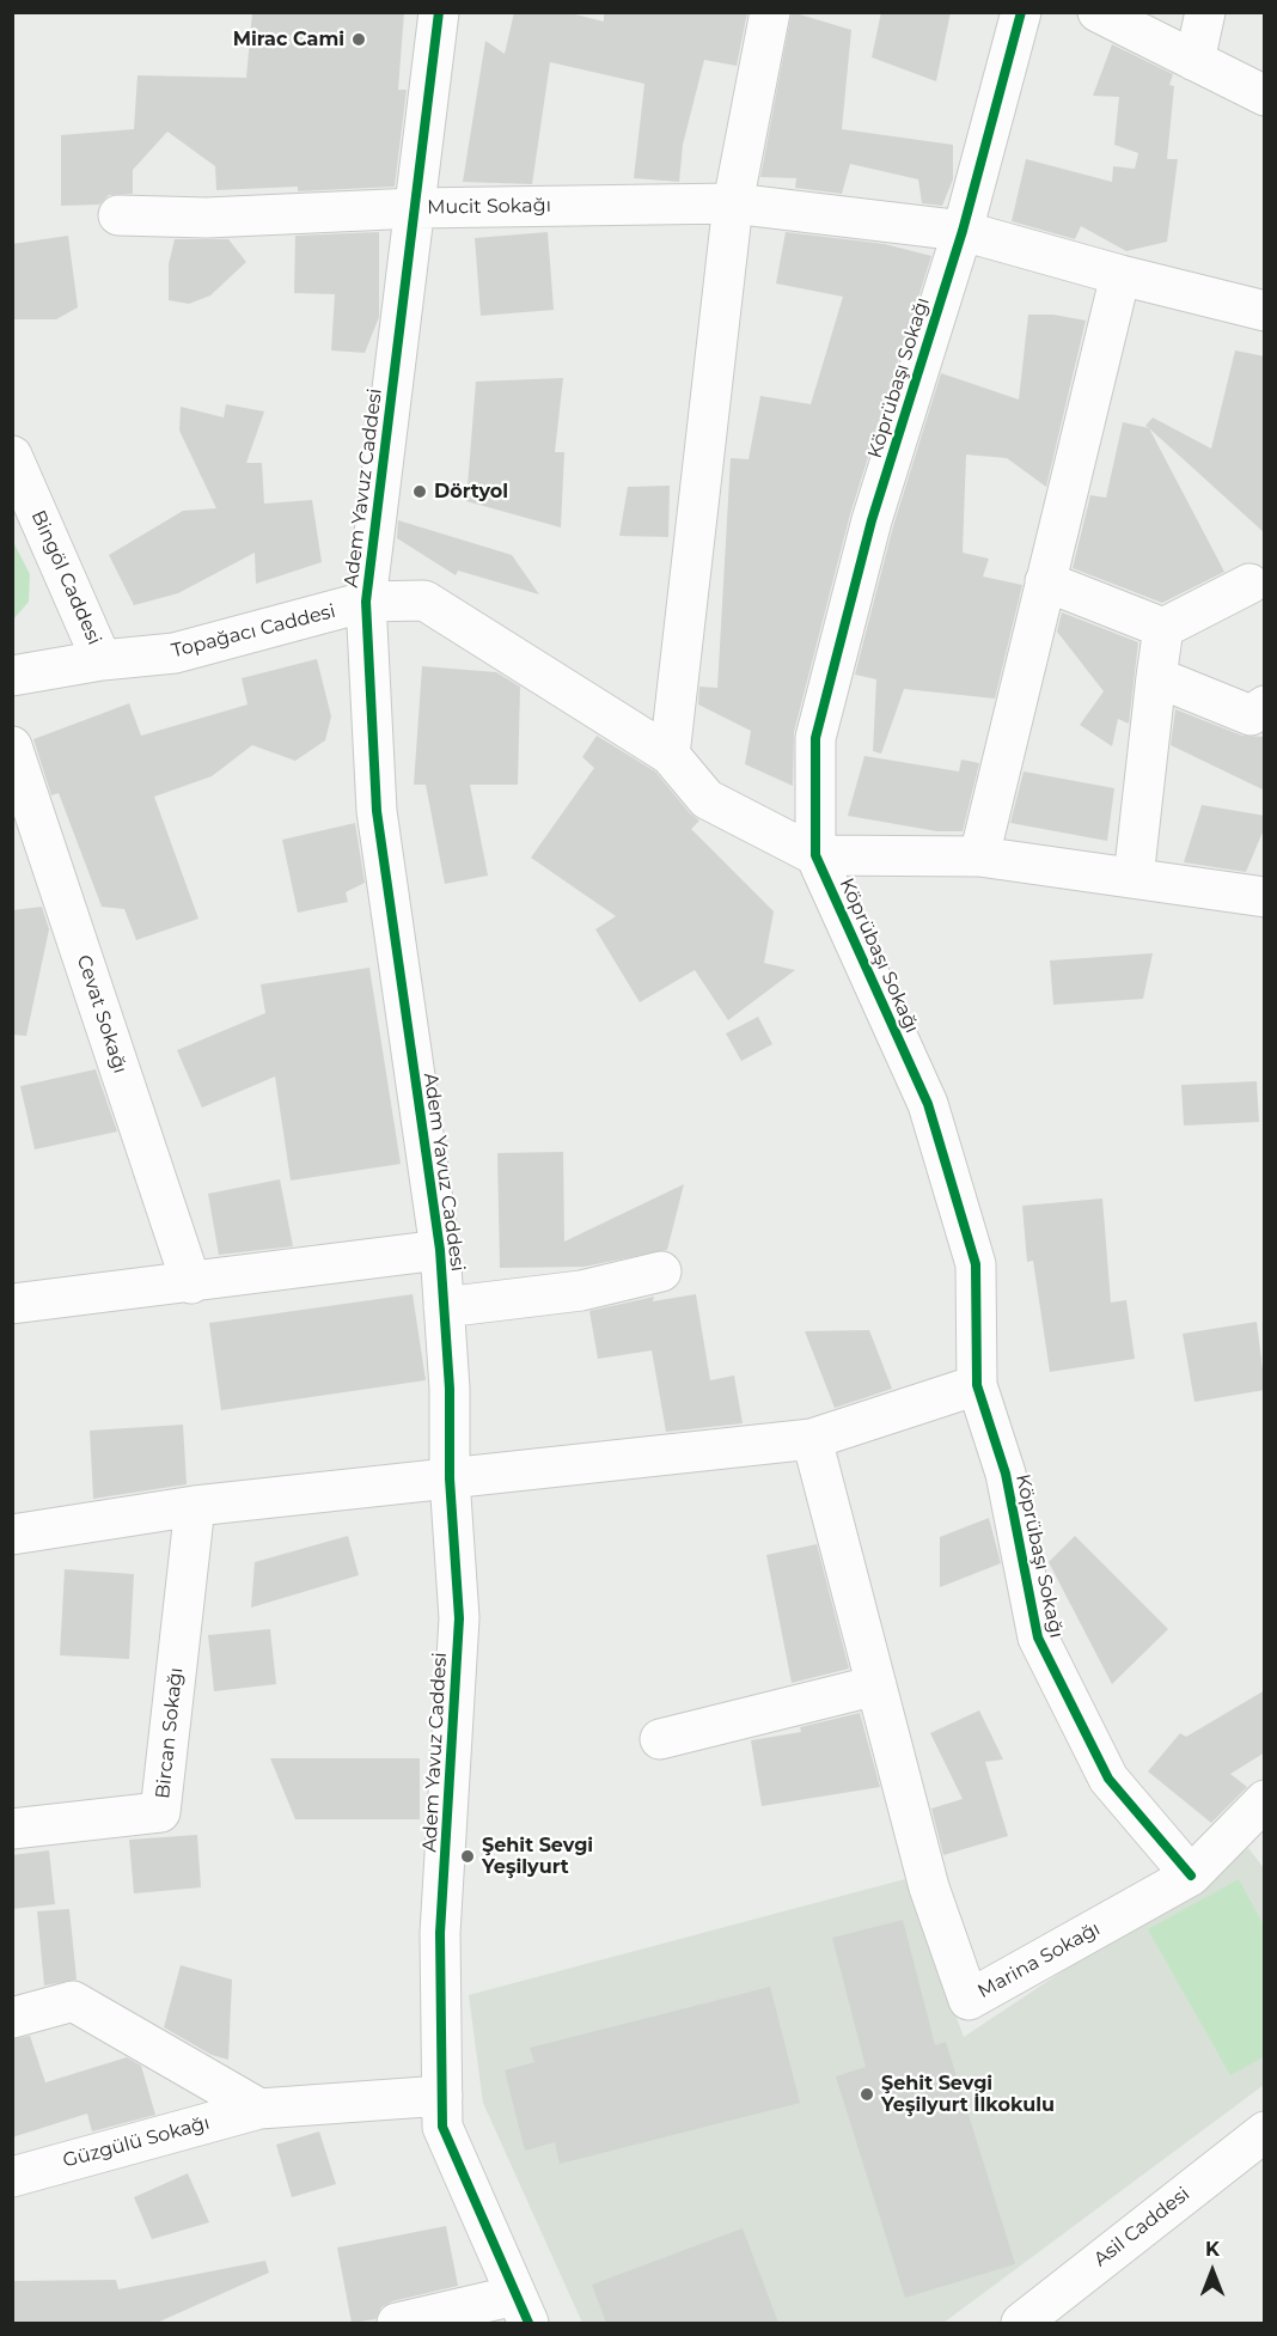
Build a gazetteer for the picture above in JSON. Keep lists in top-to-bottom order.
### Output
{
  "streets": {
    "street": [
      "Mucit Sokağı",
      "Köprübaşı Sokağı",
      "Adem Yavuz Caddesi",
      "Bingöl Caddesi",
      "Topağacı Caddesi",
      "Cevat Sokağı",
      "Bircan Sokağı",
      "Marina Sokağı",
      "Güzgülü Sokağı",
      "Asil Caddesi"
    ]
  },
  "crossings": [
    ["Mucit Sokağı", "Köprübaşı Sokağı"],
    ["Mucit Sokağı", "Adem Yavuz Caddesi"],
    ["Köprübaşı Sokağı", "Topağacı Caddesi"],
    ["Köprübaşı Sokağı", "Marina Sokağı"],
    ["Adem Yavuz Caddesi", "Topağacı Caddesi"],
    ["Adem Yavuz Caddesi", "Güzgülü Sokağı"],
    ["Bingöl Caddesi", "Topağacı Caddesi"]
  ],
  "places": [
    "Mirac Cami",
    "Dörtyol",
    "Şehit Sevgi Yeşilyurt",
    "Şehit Sevgi Yeşilyurt İlkokulu"
  ],
  "north": "top"
}
